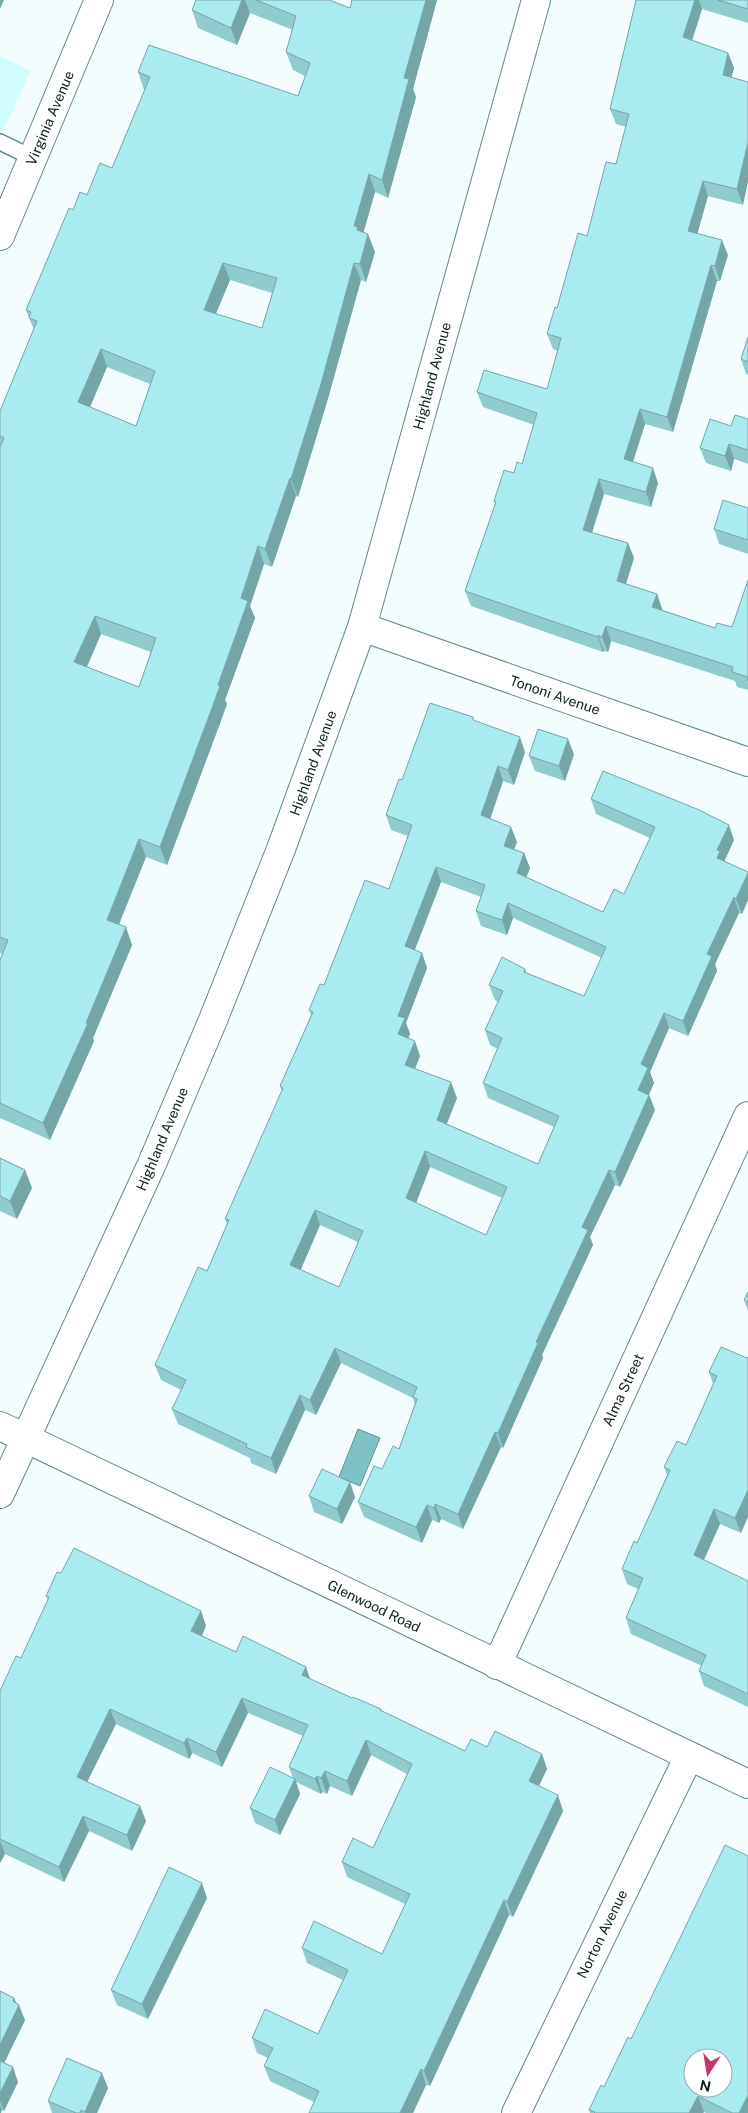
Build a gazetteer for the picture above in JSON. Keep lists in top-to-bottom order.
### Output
{
  "streets": {
    "street": [
      "Virginia Avenue",
      "Highland Avenue",
      "Tononi Avenue",
      "Alma Street",
      "Glenwood Road",
      "Norton Avenue"
    ]
  },
  "crossings": [
    ["Highland Avenue", "Tononi Avenue"],
    ["Highland Avenue", "Glenwood Road"],
    ["Alma Street", "Glenwood Road"],
    ["Glenwood Road", "Norton Avenue"]
  ],
  "north": "bottom"
}
